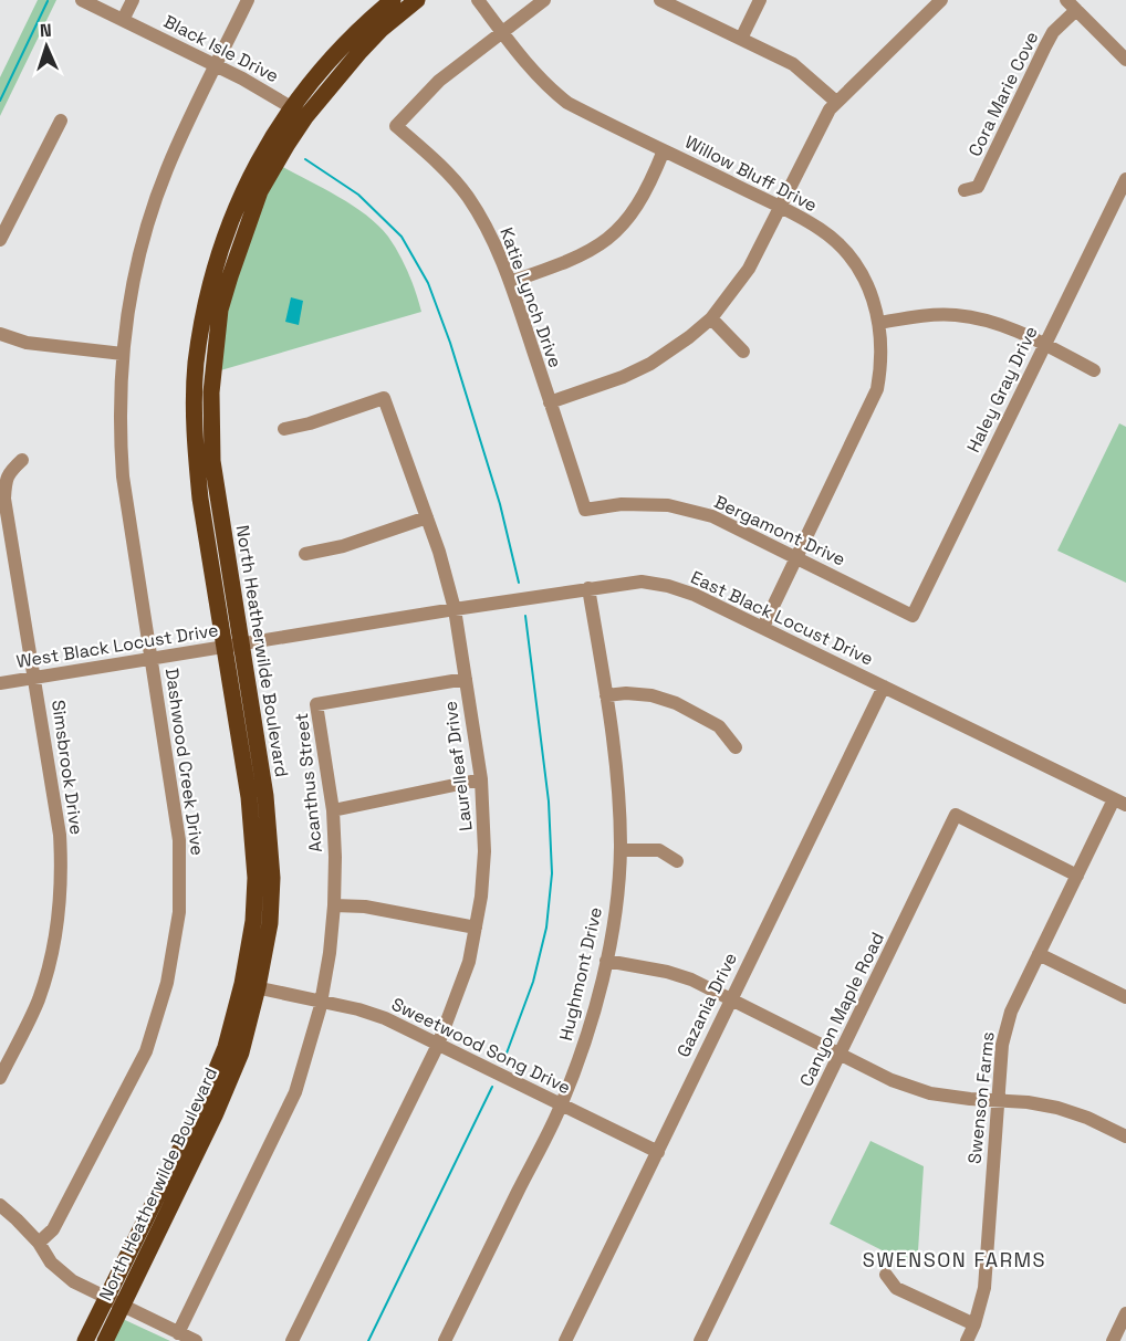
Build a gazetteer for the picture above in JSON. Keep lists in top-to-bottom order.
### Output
{
  "streets": {
    "main road": ["North Heatherwilde Boulevard"],
    "street": [
      "Black Isle Drive",
      "Cora Marie Cove",
      "Willow Bluff Drive",
      "Katie Lynch Drive",
      "Haley Gray Drive",
      "Bergamont Drive",
      "East Black Locust Drive",
      "West Black Locust Drive",
      "Dashwood Creek Drive",
      "Laurelleaf Drive",
      "Simsbrook Drive",
      "Acanthus Street",
      "Hughmont Drive",
      "Gazania Drive",
      "Canyon Maple Road",
      "Sweetwood Song Drive",
      "Swenson Farms"
    ]
  },
  "crossings": [
    ["Black Isle Drive", "North Heatherwilde Boulevard"],
    ["Black Isle Drive", "Dashwood Creek Drive"],
    ["Willow Bluff Drive", "Katie Lynch Drive"],
    ["Willow Bluff Drive", "Bergamont Drive"],
    ["Willow Bluff Drive", "East Black Locust Drive"],
    ["Katie Lynch Drive", "Bergamont Drive"],
    ["Haley Gray Drive", "Bergamont Drive"],
    ["East Black Locust Drive", "West Black Locust Drive"],
    ["East Black Locust Drive", "North Heatherwilde Boulevard"],
    ["East Black Locust Drive", "Laurelleaf Drive"],
    ["East Black Locust Drive", "Hughmont Drive"],
    ["East Black Locust Drive", "Gazania Drive"],
    ["East Black Locust Drive", "Swenson Farms"],
    ["West Black Locust Drive", "North Heatherwilde Boulevard"],
    ["West Black Locust Drive", "Dashwood Creek Drive"],
    ["West Black Locust Drive", "Simsbrook Drive"],
    ["North Heatherwilde Boulevard", "Sweetwood Song Drive"],
    ["Laurelleaf Drive", "Acanthus Street"],
    ["Laurelleaf Drive", "Sweetwood Song Drive"],
    ["Acanthus Street", "Sweetwood Song Drive"],
    ["Hughmont Drive", "Sweetwood Song Drive"],
    ["Gazania Drive", "Sweetwood Song Drive"],
    ["Canyon Maple Road", "Swenson Farms"]
  ],
  "districts": ["SWENSON FARMS"],
  "north": "top"
}
